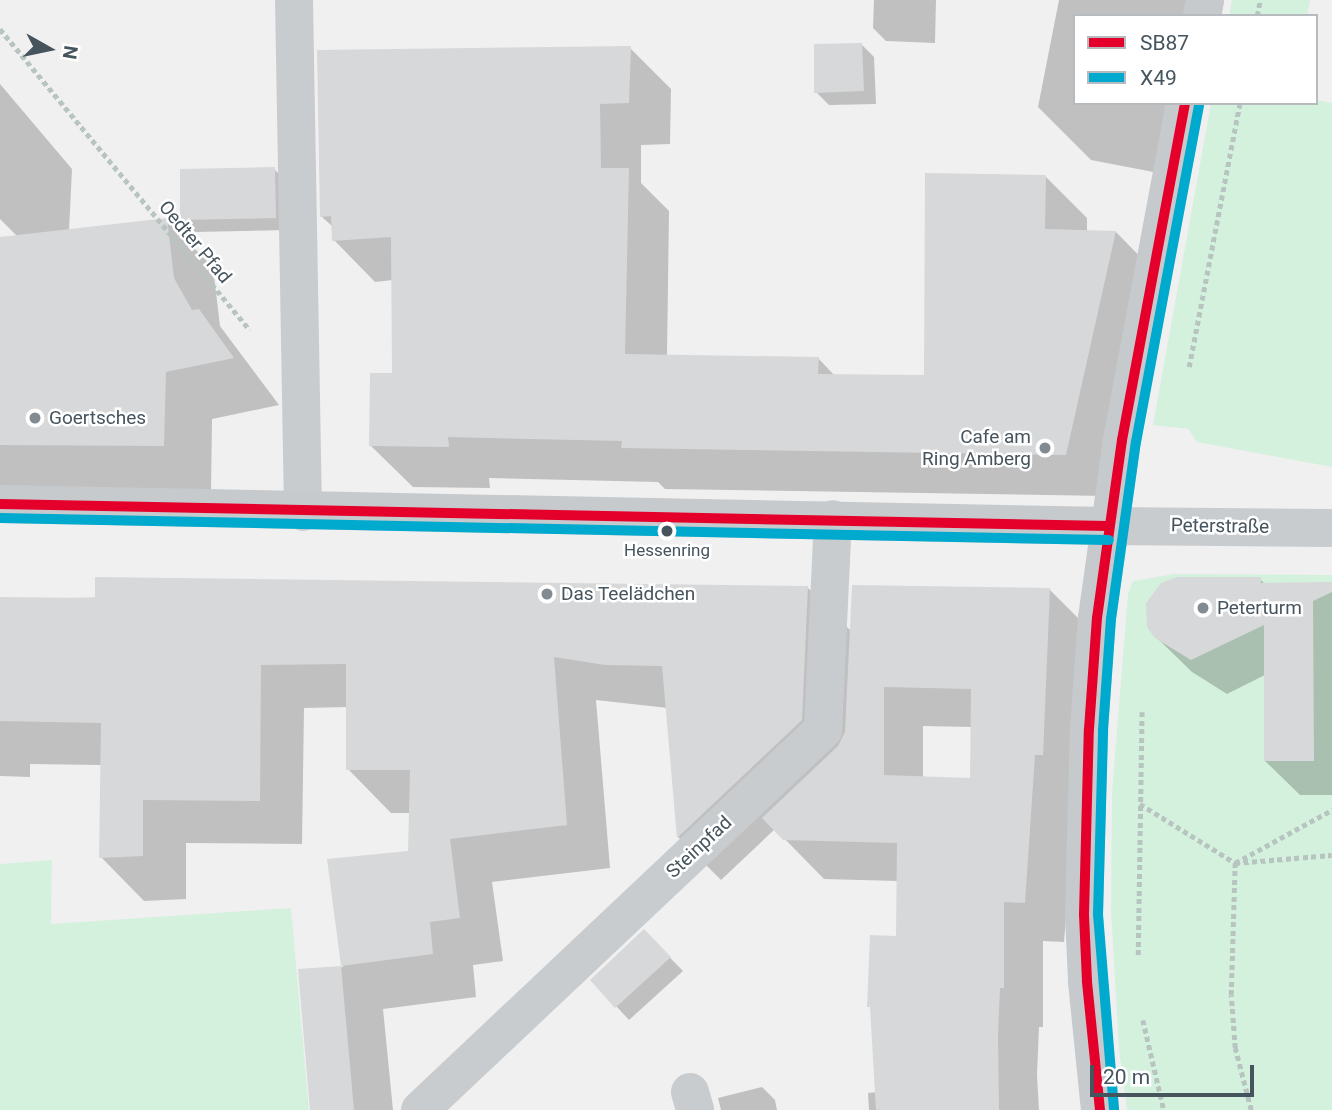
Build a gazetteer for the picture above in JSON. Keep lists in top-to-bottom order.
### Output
{
  "streets": {
    "street": ["Peterstraße", "Steinpfad"],
    "path": ["Oedter Pfad"]
  },
  "places": [
    "Goertsches",
    "Cafe am Ring Amberg",
    "Hessenring",
    "Das Teelädchen",
    "Peterturm"
  ],
  "lines": ["transit line SB87", "transit line X49"],
  "legend": ["SB87", "X49"],
  "scale_bar": "20 m",
  "north": "right"
}
